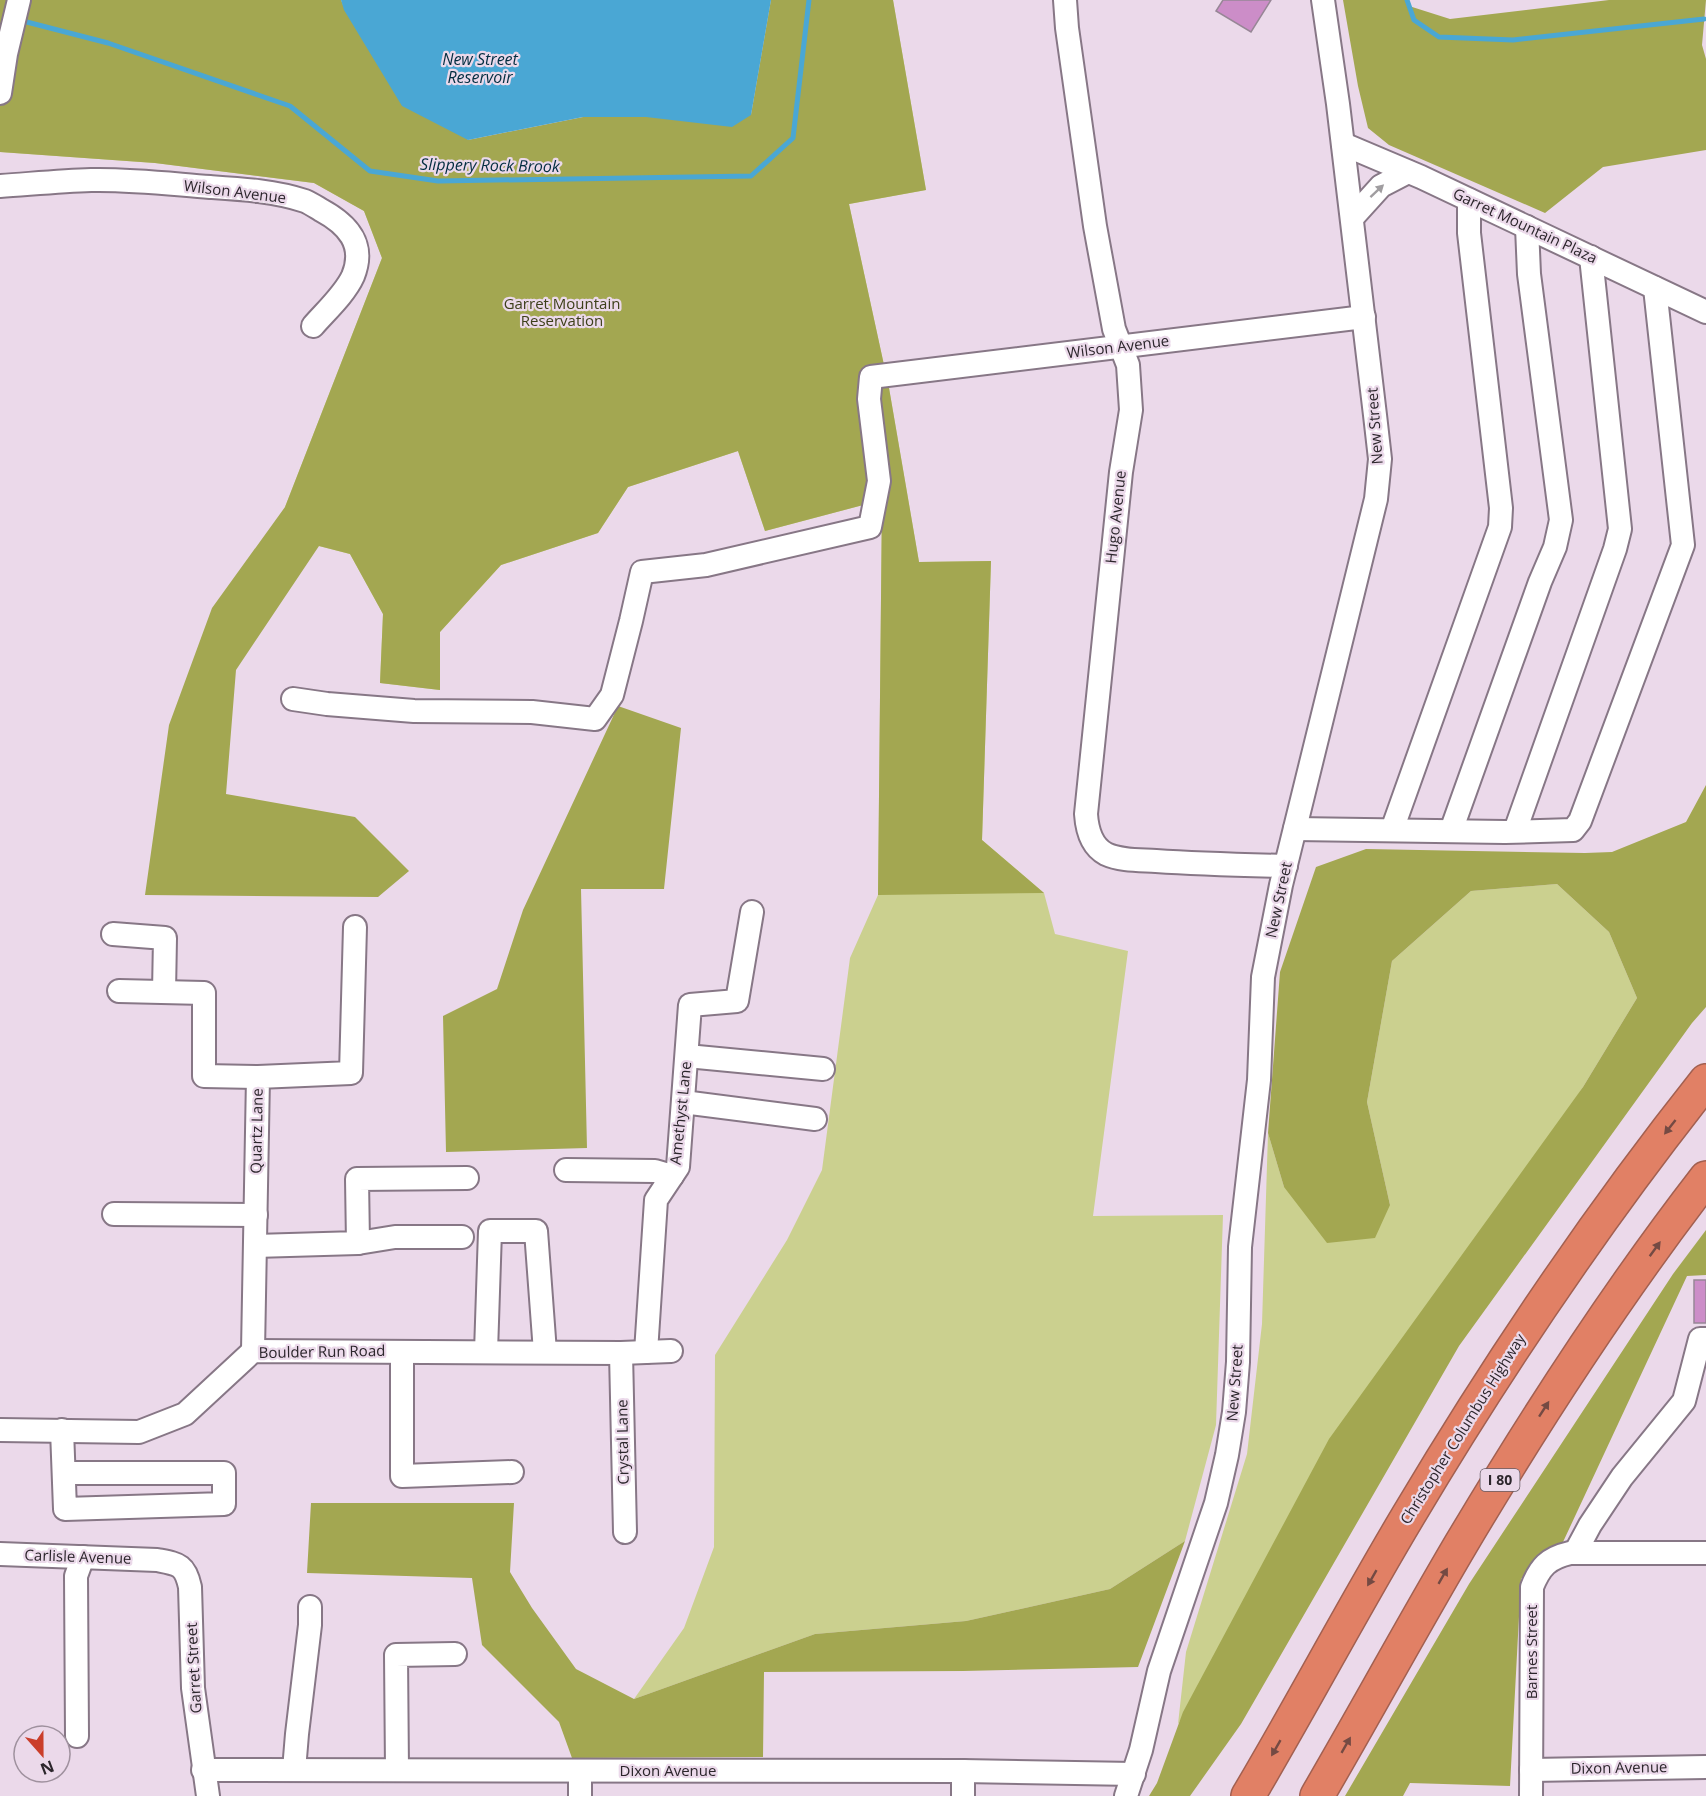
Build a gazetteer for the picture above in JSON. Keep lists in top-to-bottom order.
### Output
{
  "streets": {
    "highway": ["Christopher Columbus Highway", "I 80"],
    "street": [
      "Wilson Avenue",
      "Garret Mountain Plaza",
      "New Street",
      "Hugo Avenue",
      "Amethyst Lane",
      "Quartz Lane",
      "Boulder Run Road",
      "Crystal Lane",
      "Carlisle Avenue",
      "Barnes Street",
      "Garret Street",
      "Dixon Avenue"
    ]
  },
  "crossings": [
    ["Wilson Avenue", "New Street"],
    ["Wilson Avenue", "Hugo Avenue"],
    ["Garret Mountain Plaza", "New Street"],
    ["New Street", "Hugo Avenue"],
    ["New Street", "Dixon Avenue"],
    ["Amethyst Lane", "Boulder Run Road"],
    ["Quartz Lane", "Boulder Run Road"],
    ["Boulder Run Road", "Crystal Lane"],
    ["Carlisle Avenue", "Garret Street"],
    ["Barnes Street", "Dixon Avenue"],
    ["Garret Street", "Dixon Avenue"]
  ],
  "water": ["New Street Reservoir", "Slippery Rock Brook"],
  "parks": ["Garret Mountain Reservation"],
  "north": "bottom"
}
